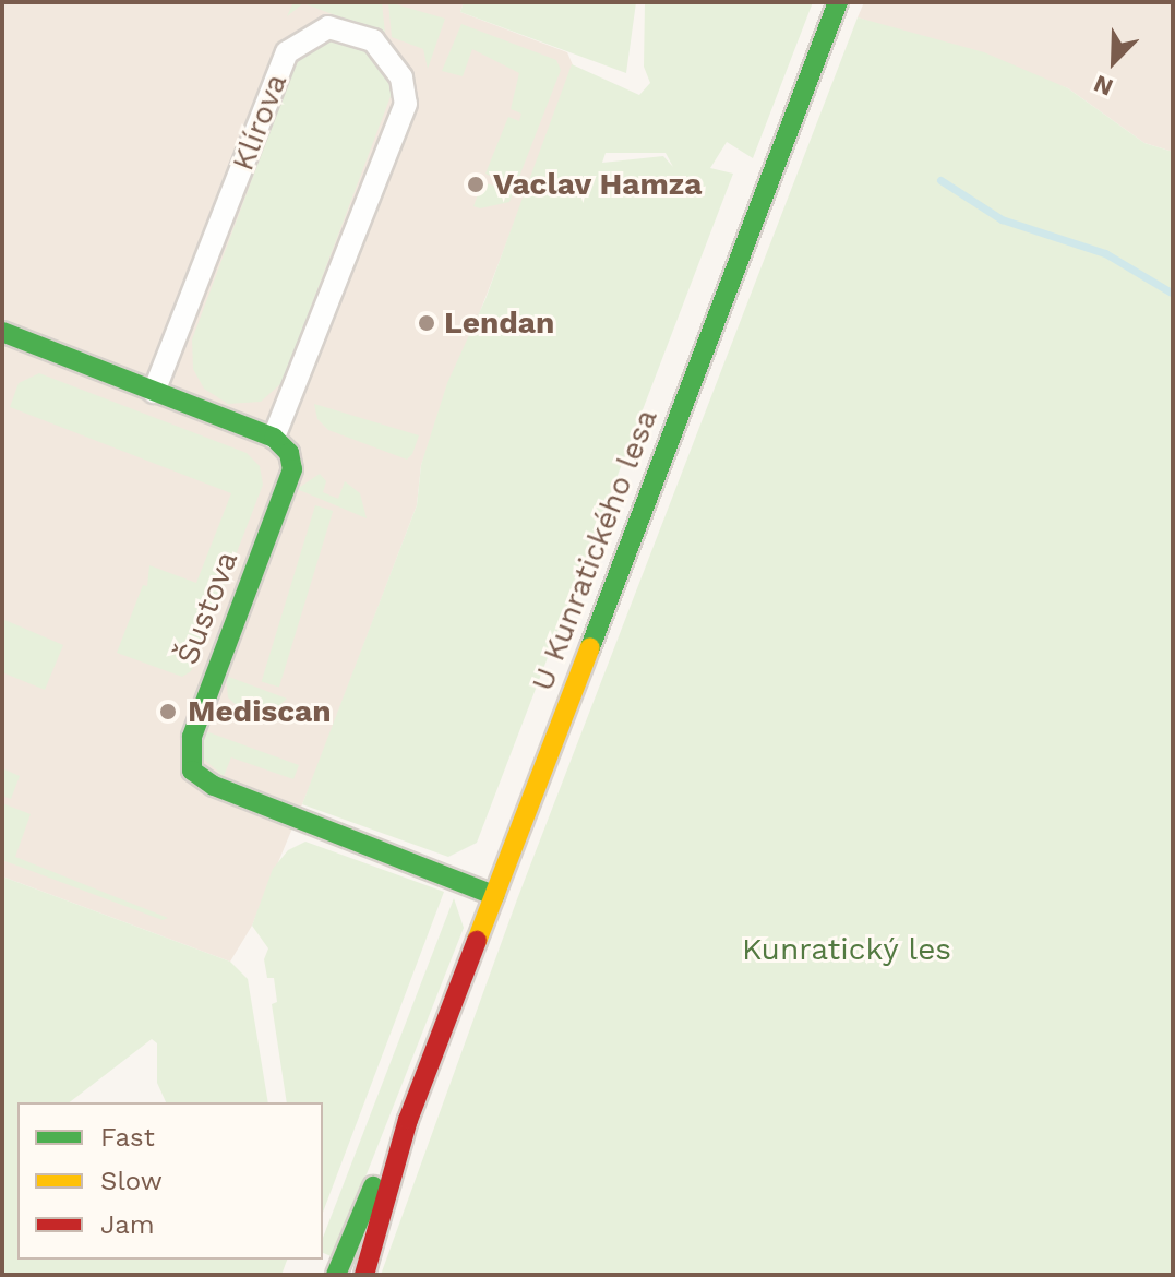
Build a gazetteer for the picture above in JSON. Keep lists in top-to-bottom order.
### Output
{
  "streets": {
    "street": ["Klírova", "U Kunratického lesa", "Šustova"]
  },
  "crossings": [
    ["Klírova", "Šustova"],
    ["U Kunratického lesa", "Šustova"]
  ],
  "parks": ["Kunratický les"],
  "places": ["Vaclav Hamza", "Lendan", "Mediscan"],
  "legend": ["Fast", "Slow", "Jam"],
  "north": "bottom left"
}
